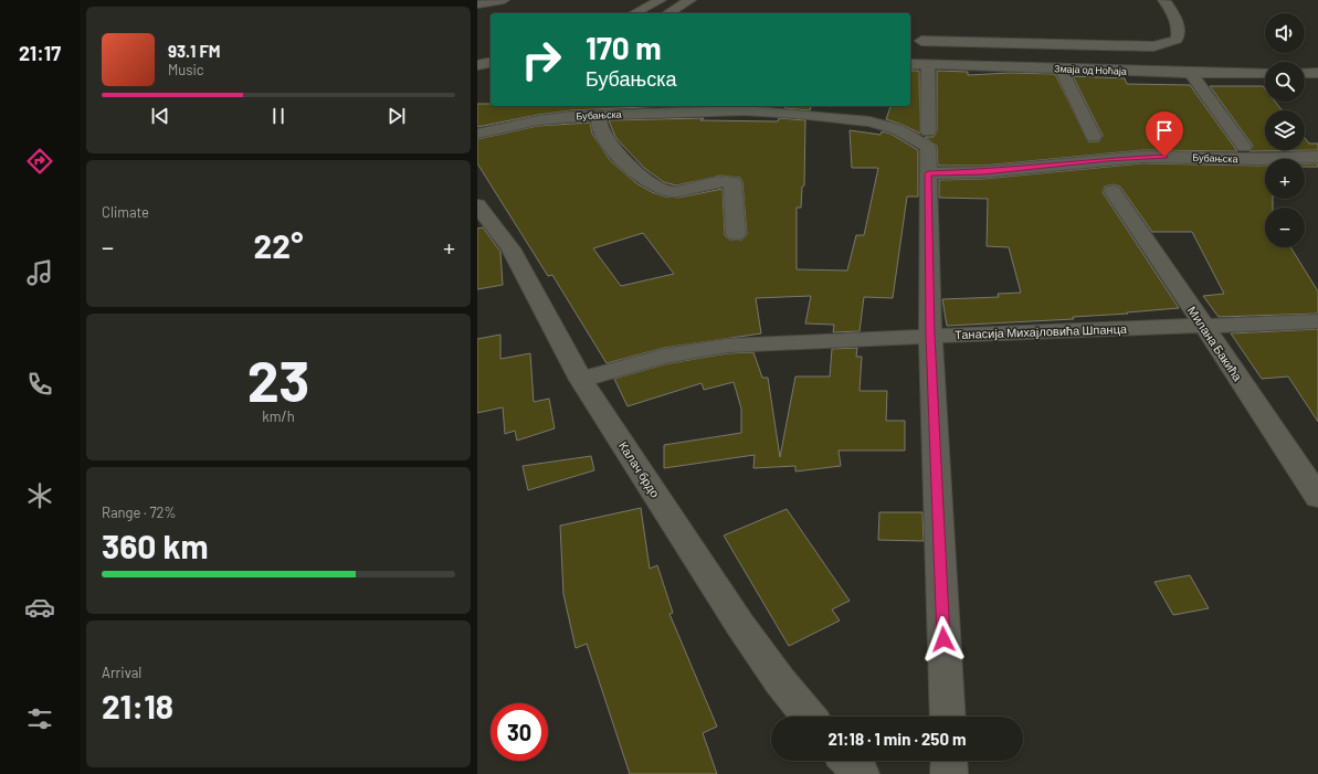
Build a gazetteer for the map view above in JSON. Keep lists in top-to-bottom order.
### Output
{
  "streets": {
    "street": [
      "Змаја од Ноћаја",
      "Бубањска",
      "Танасија Михајловића Шпанца",
      "Милана Бакића",
      "Калач брдо"
    ]
  },
  "crossings": [
    ["Танасија Михајловића Шпанца", "Милана Бакића"],
    ["Танасија Михајловића Шпанца", "Калач брдо"]
  ],
  "page": {
    "tabs": "21:17",
    "map_buttons": ["+", "−"],
    "turn": ["170 m", "Бубањска"],
    "song": ["93.1 FM", "Music"],
    "tile": [
      "Climate",
      ["23", "km/h"],
      ["Range · 72%", "360 km"],
      ["Arrival", "21:18"]
    ],
    "heat": ["−", "22°", "+"],
    "limit": "30",
    "trip": "21:18 · 1 min · 250 m"
  }
}
